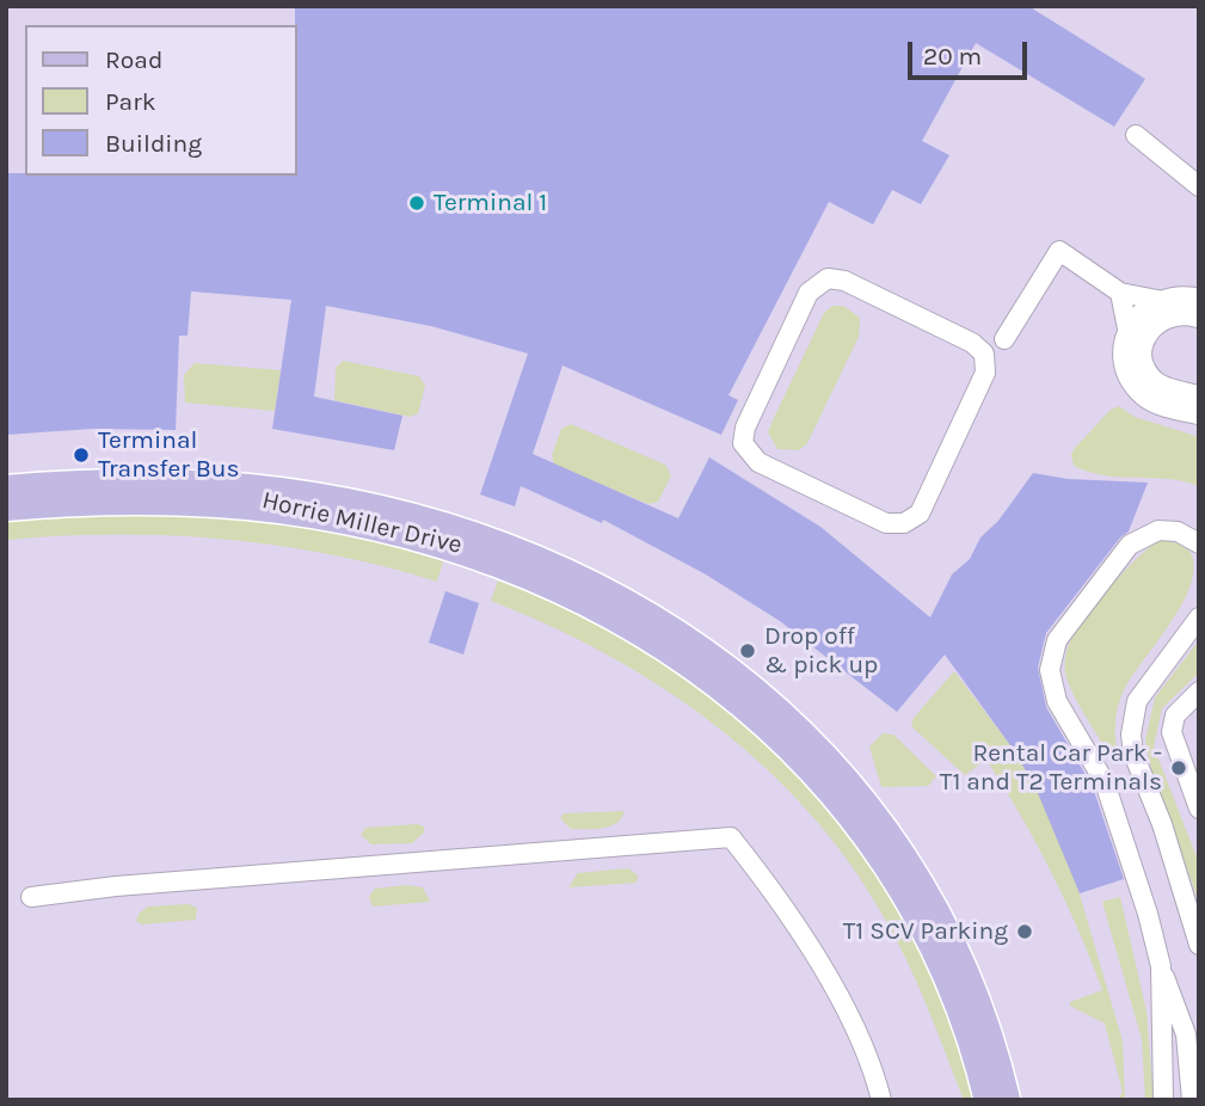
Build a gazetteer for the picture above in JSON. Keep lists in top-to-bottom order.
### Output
{
  "streets": {
    "main road": ["Horrie Miller Drive"]
  },
  "places": [
    "Terminal 1",
    "Terminal Transfer Bus",
    "Drop off & pick up",
    "Rental Car Park - T1 and T2 Terminals",
    "T1 SCV Parking"
  ],
  "legend": ["Road", "Park", "Building"],
  "scale_bar": "20 m"
}
